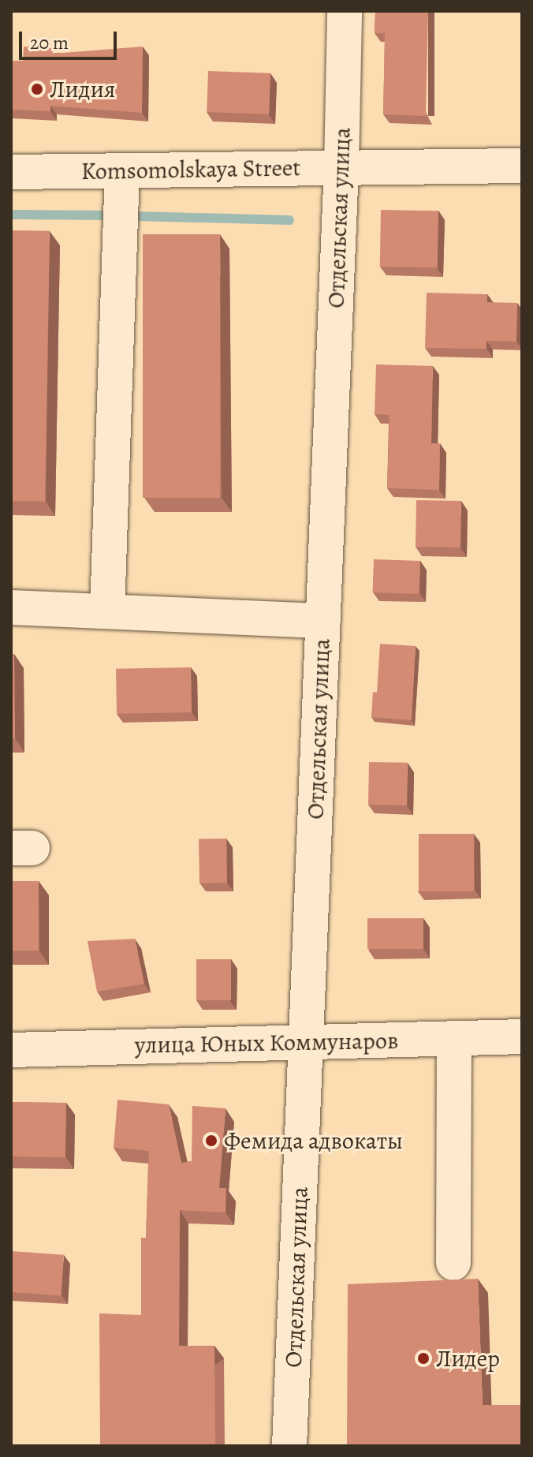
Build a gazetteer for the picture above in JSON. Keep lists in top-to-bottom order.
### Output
{
  "streets": {
    "street": ["Komsomolskaya Street", "Отдельская улица", "улица Юных Коммунаров"]
  },
  "crossings": [
    ["Komsomolskaya Street", "Отдельская улица"],
    ["Отдельская улица", "улица Юных Коммунаров"]
  ],
  "places": ["Лидия", "Фемида адвокаты", "Лидер"],
  "scale_bar": "20 m"
}
